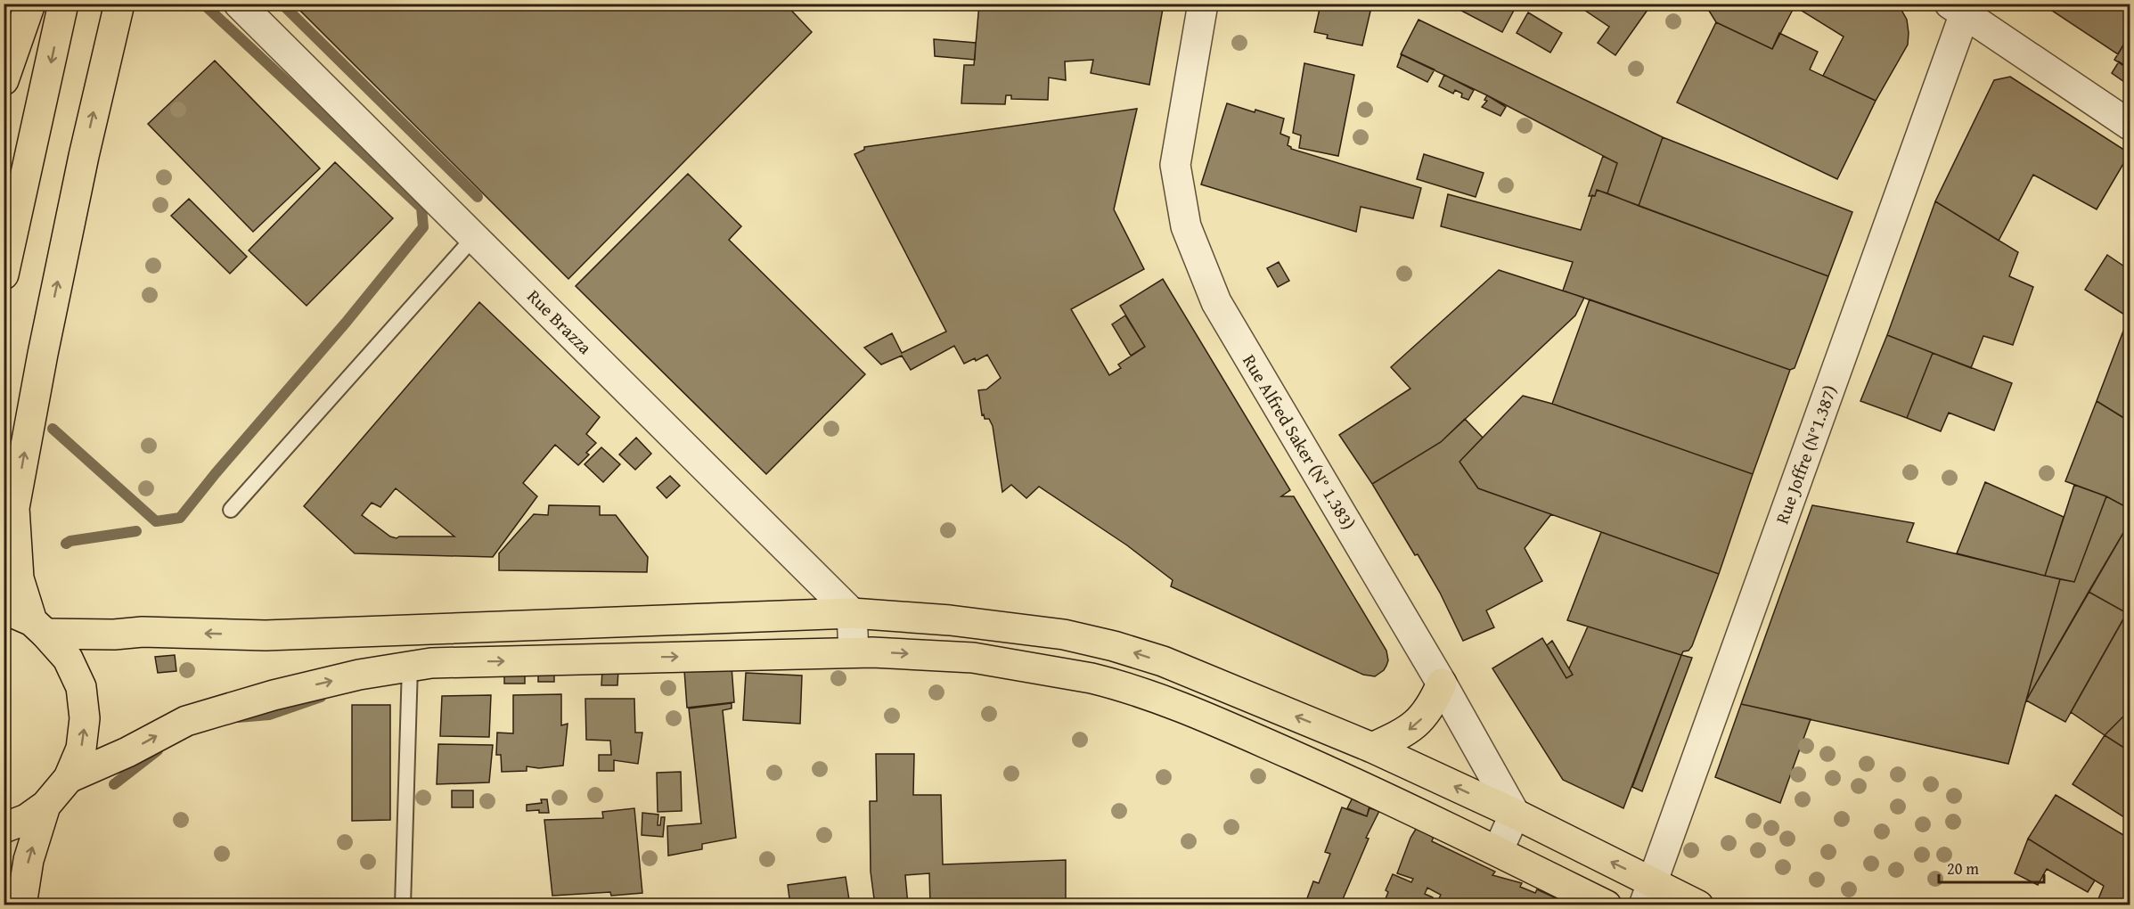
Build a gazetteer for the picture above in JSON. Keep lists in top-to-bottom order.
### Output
{
  "streets": {
    "street": ["Rue Brazza", "Rue Alfred Saker (N° 1.383)", "Rue Joffre (N°1.387)"]
  },
  "scale_bar": "20 m"
}
